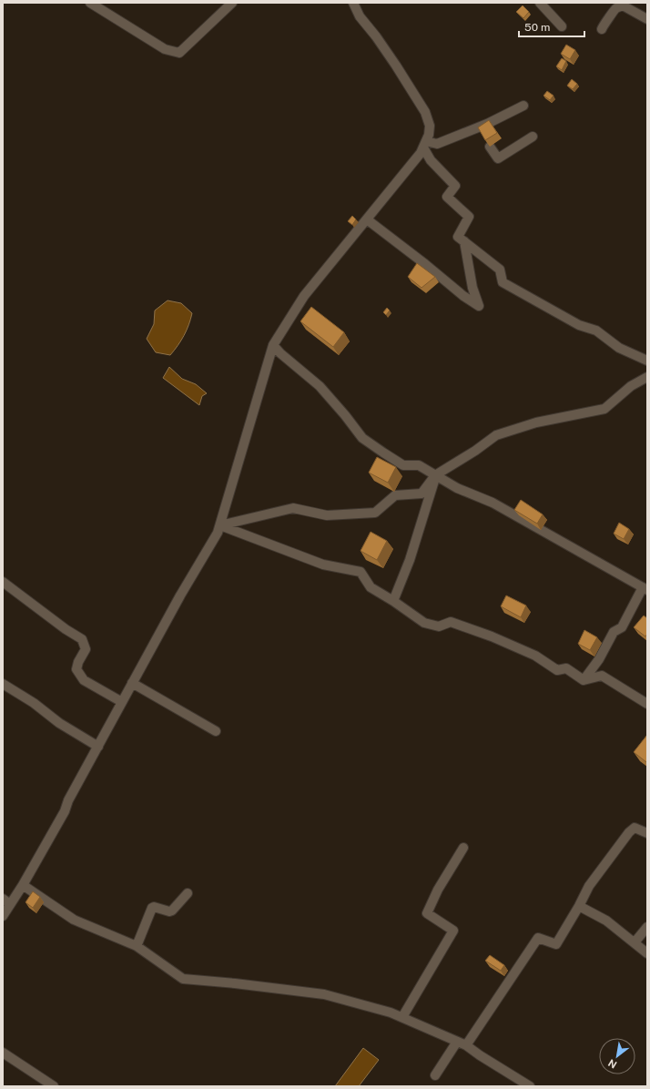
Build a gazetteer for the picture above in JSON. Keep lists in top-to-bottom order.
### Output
{
  "scale_bar": "50 m",
  "north": "bottom left"
}
